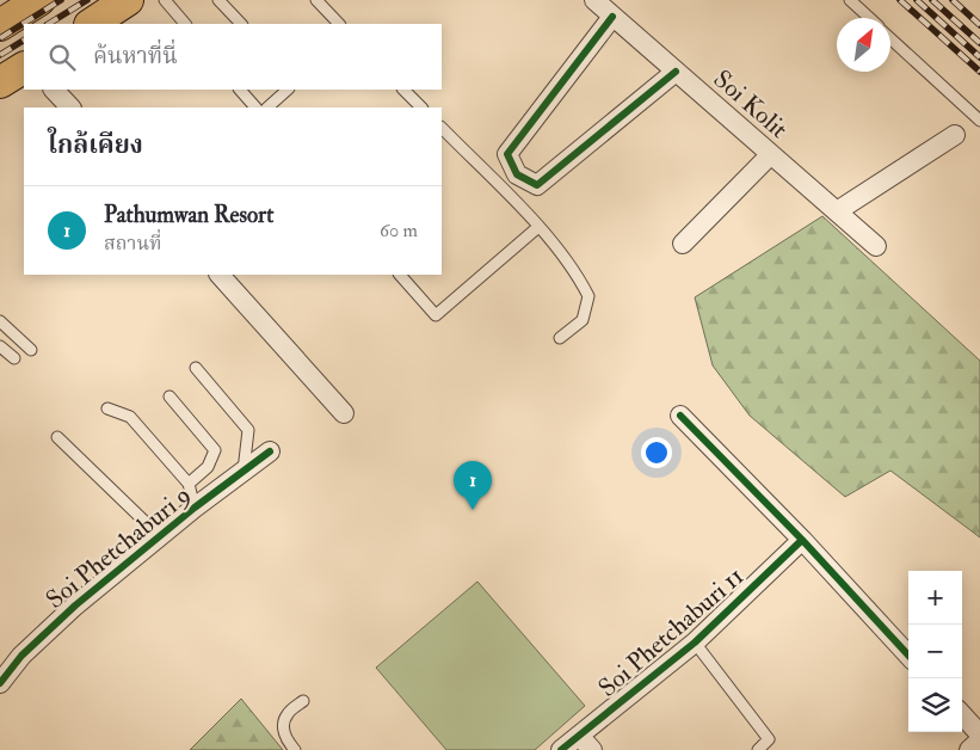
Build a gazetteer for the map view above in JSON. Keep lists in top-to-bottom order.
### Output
{
  "streets": {
    "street": ["Soi Kolit", "Soi Phetchaburi 9", "Soi Phetchaburi 11"]
  },
  "north": "top right",
  "page": {
    "search": "ค้นหาที่นี่",
    "heading": "ใกล้เคียง",
    "list": [
      {
        "mark": "1",
        "name": "Pathumwan Resort",
        "note": "สถานที่",
        "value": "60 m"
      }
    ],
    "pins": "1",
    "map_buttons": ["+", "−"]
  }
}
